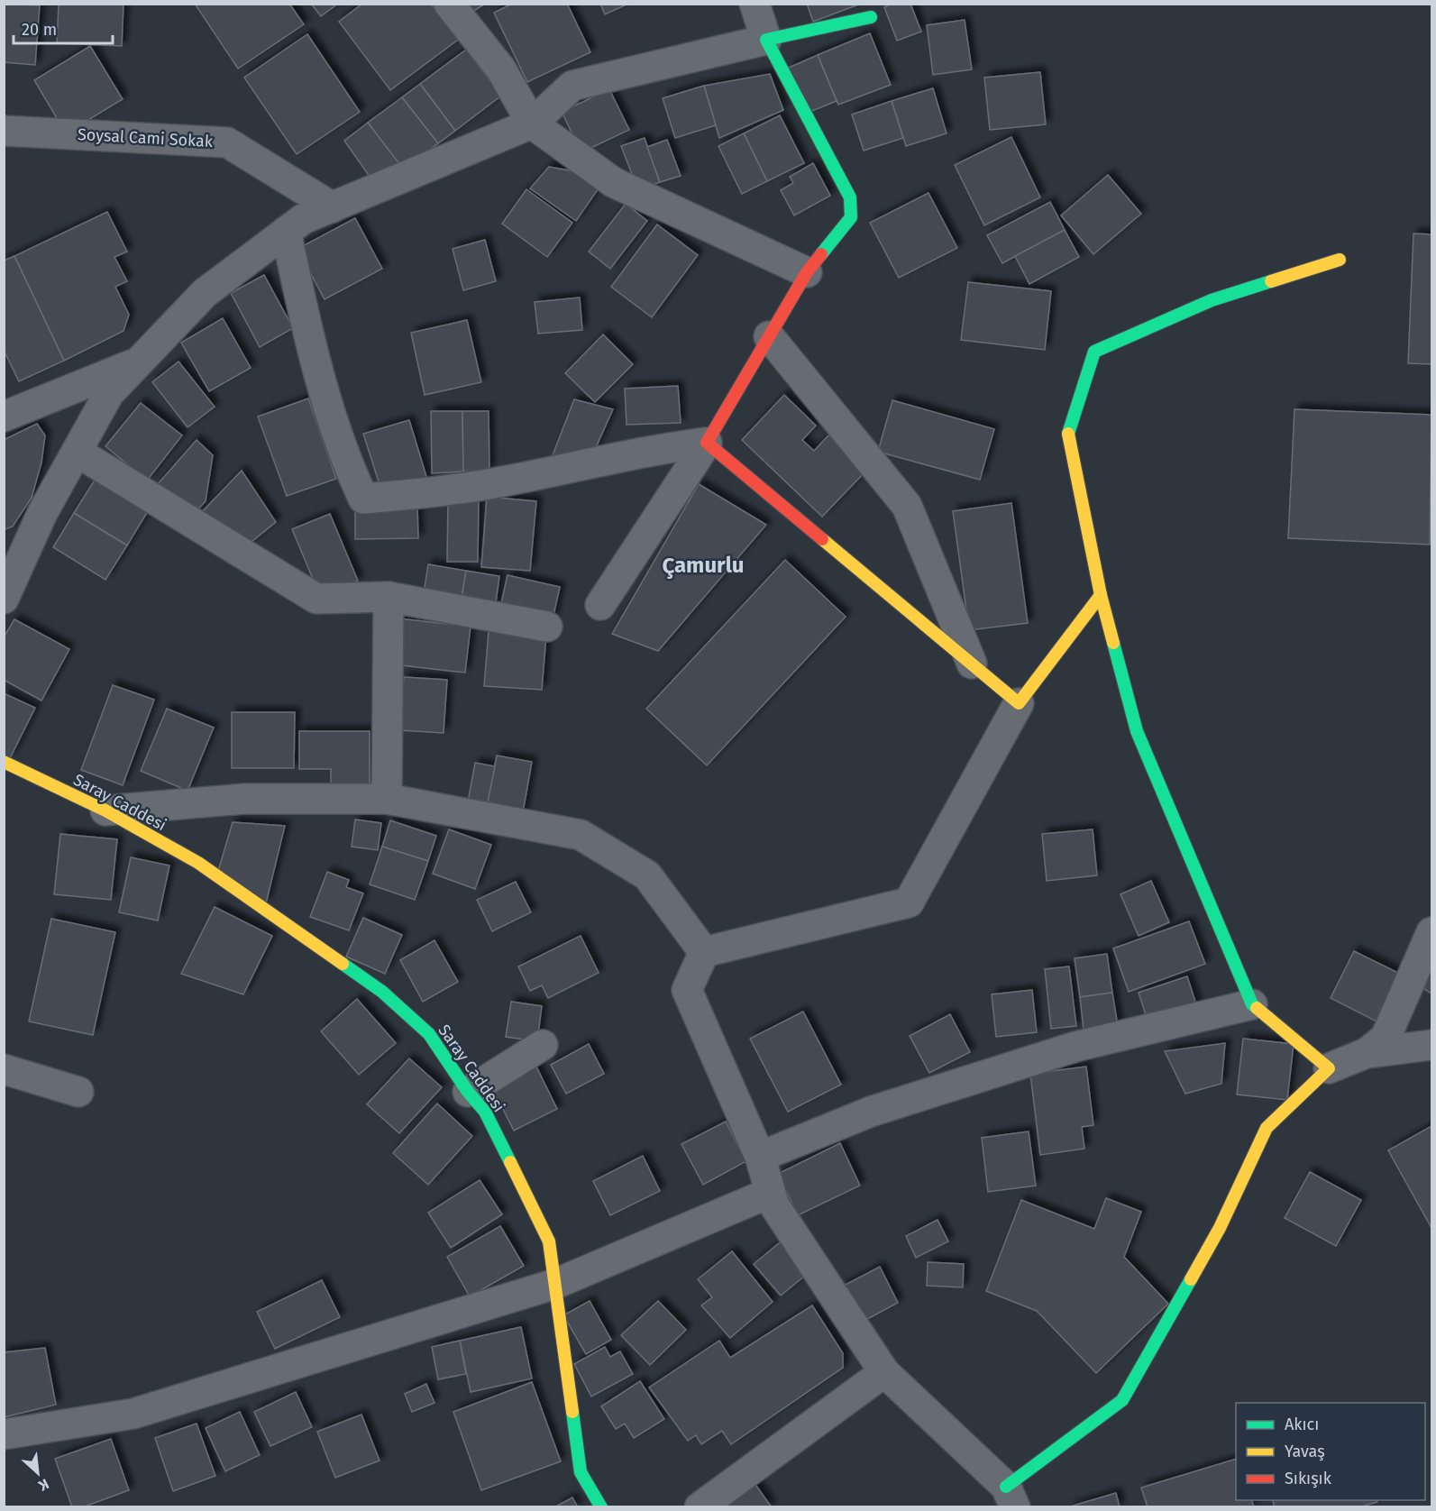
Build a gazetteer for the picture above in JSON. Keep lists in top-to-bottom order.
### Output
{
  "streets": {
    "street": ["Soysal Cami Sokak", "Saray Caddesi"]
  },
  "districts": ["Çamurlu"],
  "legend": ["Akıcı", "Yavaş", "Sıkışık"],
  "scale_bar": "20 m",
  "north": "bottom right"
}
